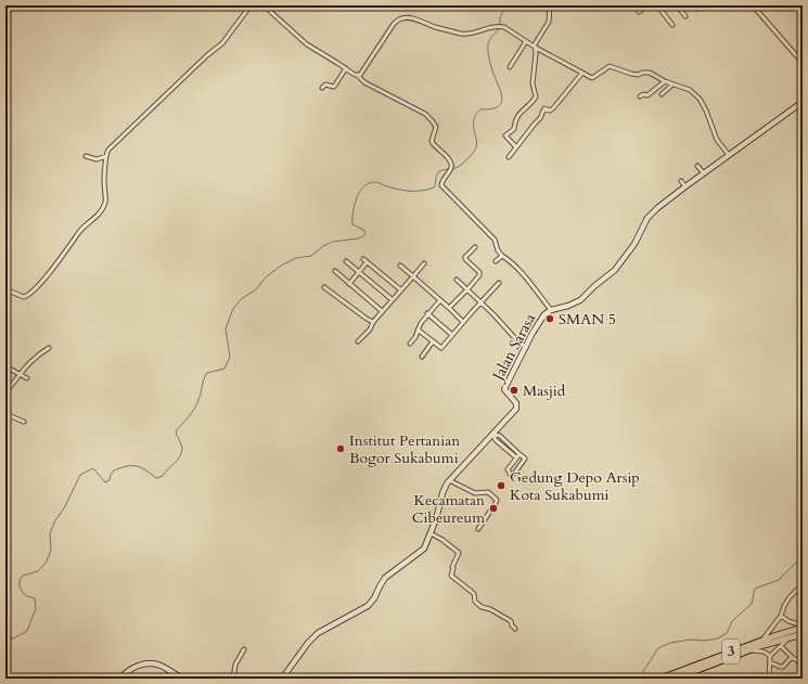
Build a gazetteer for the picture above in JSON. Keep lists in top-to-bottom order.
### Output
{
  "streets": {
    "main road": ["3"],
    "street": ["Jalan Sarasa"]
  },
  "places": [
    "SMAN 5",
    "Masjid",
    "Institut Pertanian Bogor Sukabumi",
    "Gedung Depo Arsip Kota Sukabumi",
    "Kecamatan Cibeureum"
  ]
}
